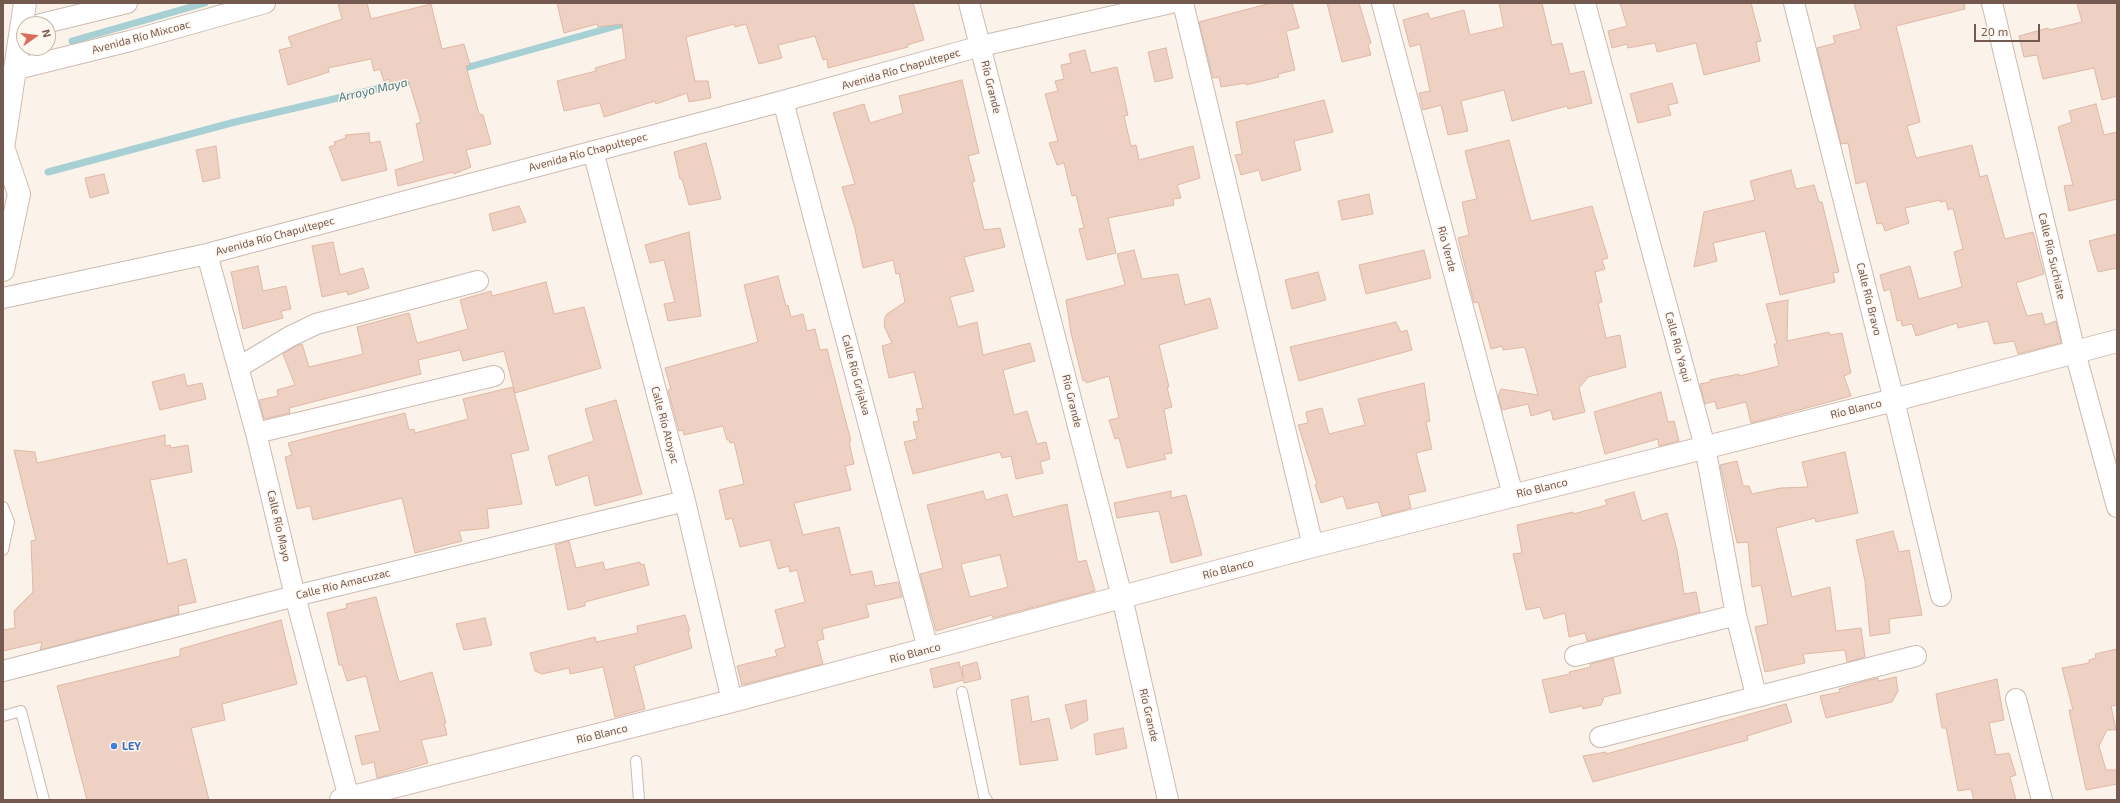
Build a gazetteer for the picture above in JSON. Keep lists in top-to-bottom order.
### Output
{
  "streets": {
    "street": [
      "Avenida Río Mixcoac",
      "Avenida Río Chapultepec",
      "Río Grande",
      "Río Verde",
      "Calle Río Suchiate",
      "Calle Río Bravo",
      "Calle Río Yaqui",
      "Calle Río Grijalva",
      "Río Blanco",
      "Calle Río Atoyac",
      "Calle Río Mayo",
      "Calle Río Amacuzac"
    ]
  },
  "crossings": [
    ["Avenida Río Chapultepec", "Río Grande"],
    ["Avenida Río Chapultepec", "Calle Río Grijalva"],
    ["Avenida Río Chapultepec", "Calle Río Atoyac"],
    ["Avenida Río Chapultepec", "Calle Río Mayo"],
    ["Río Grande", "Río Blanco"],
    ["Río Verde", "Río Blanco"],
    ["Calle Río Suchiate", "Río Blanco"],
    ["Calle Río Bravo", "Río Blanco"],
    ["Calle Río Yaqui", "Río Blanco"],
    ["Calle Río Grijalva", "Río Blanco"],
    ["Río Blanco", "Calle Río Atoyac"],
    ["Río Blanco", "Calle Río Mayo"],
    ["Calle Río Atoyac", "Calle Río Amacuzac"],
    ["Calle Río Mayo", "Calle Río Amacuzac"]
  ],
  "water": ["Arroyo Maya"],
  "places": ["LEY"],
  "scale_bar": "20 m",
  "north": "right"
}
